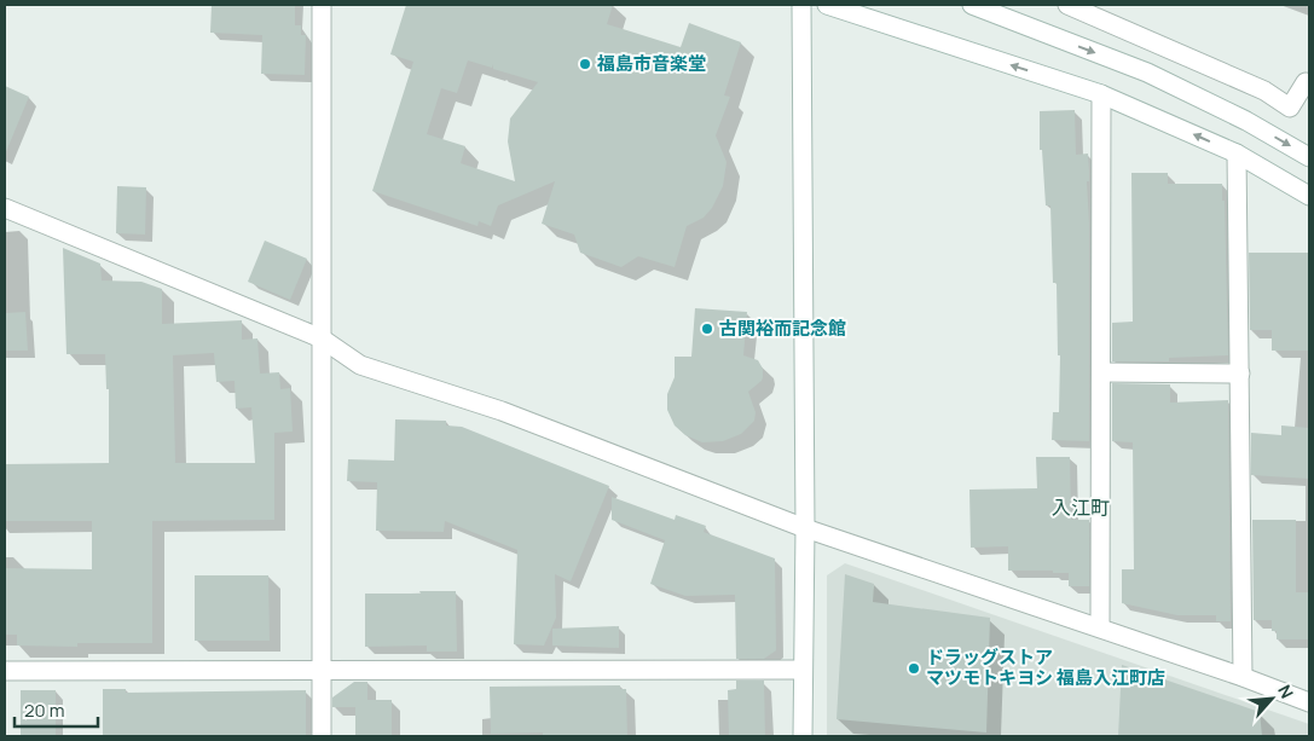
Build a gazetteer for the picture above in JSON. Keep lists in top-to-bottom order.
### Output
{
  "districts": ["入江町"],
  "places": ["福島市音楽堂", "古関裕而記念館", "ドラッグストア マツモトキヨシ 福島入江町店"],
  "scale_bar": "20 m",
  "north": "top right"
}
